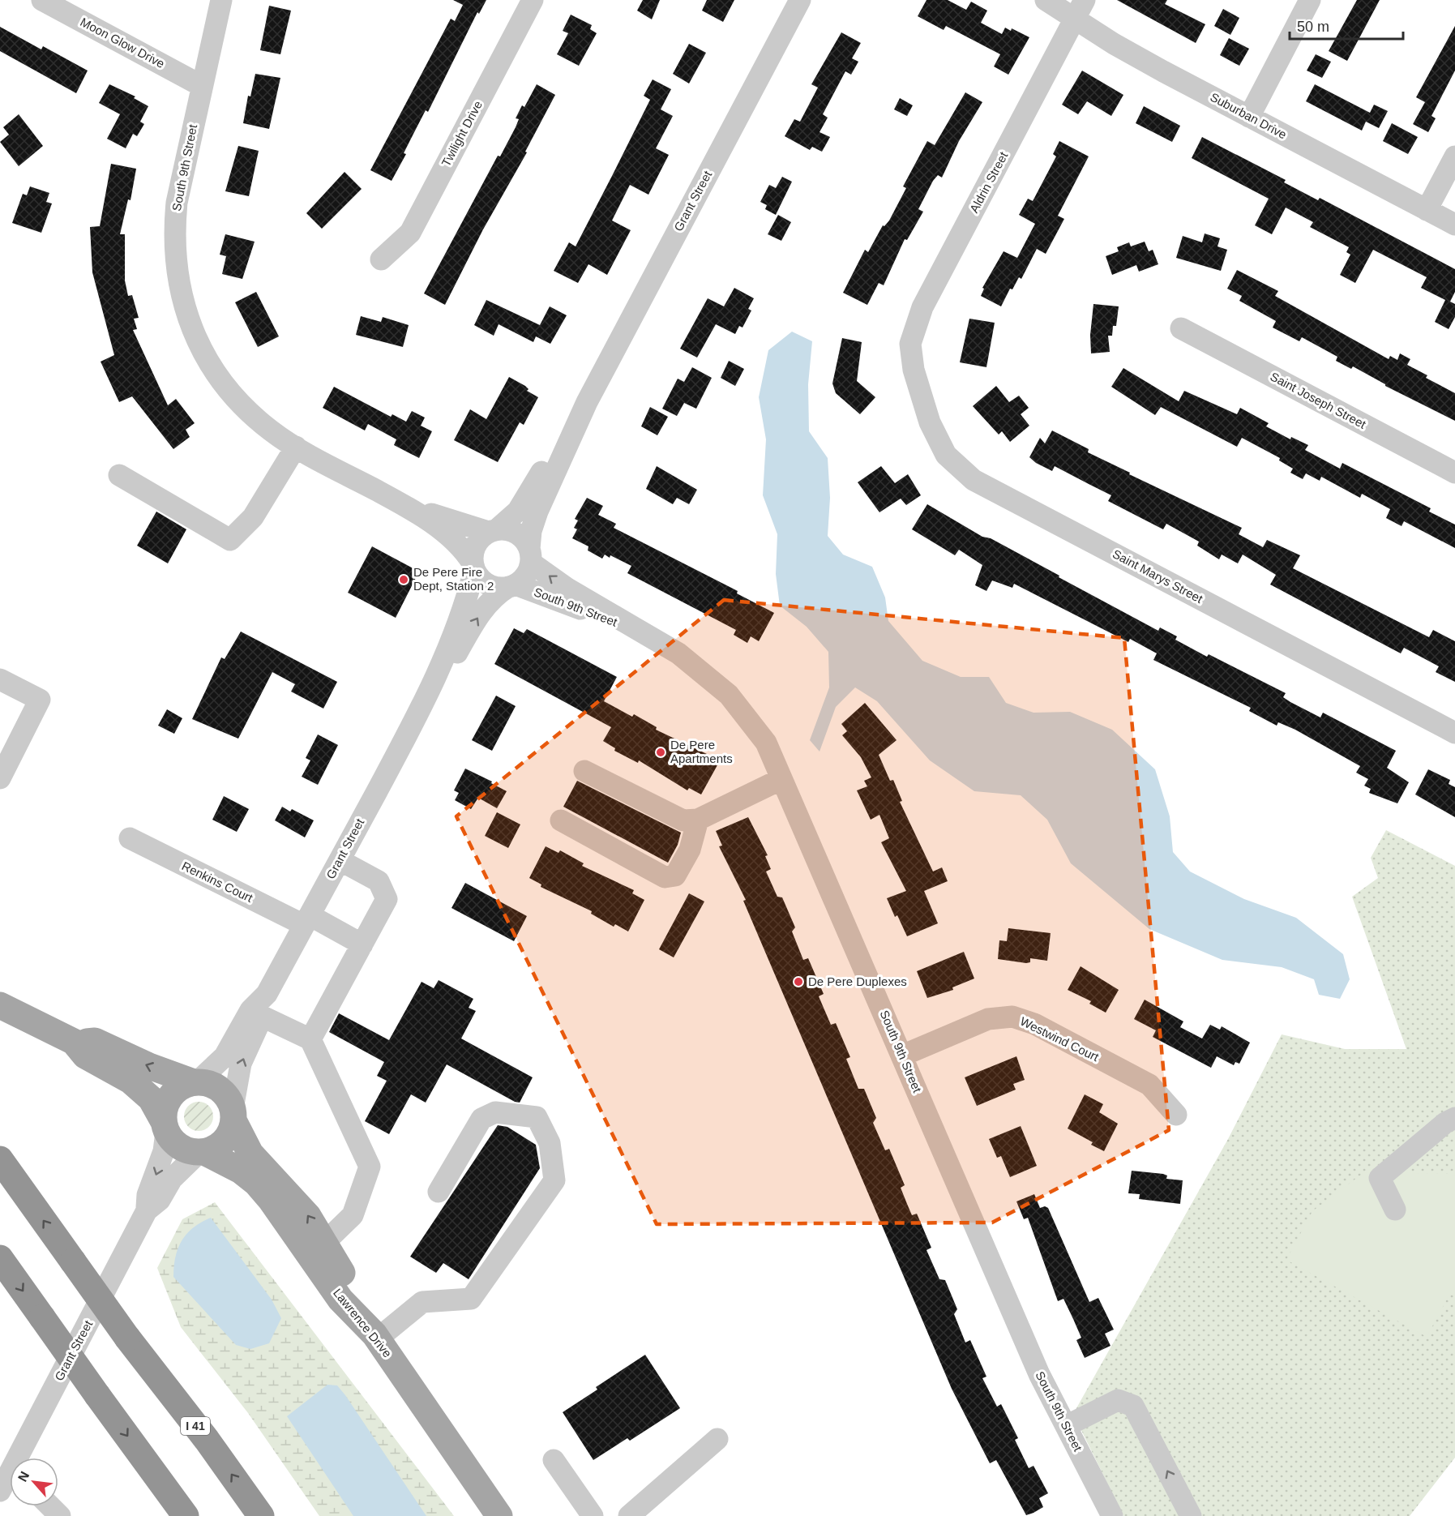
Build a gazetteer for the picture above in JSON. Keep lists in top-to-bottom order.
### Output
{
  "streets": {
    "highway": ["I 41"],
    "main road": ["Lawrence Drive"],
    "street": [
      "Moon Glow Drive",
      "Suburban Drive",
      "Twilight Drive",
      "South 9th Street",
      "Aldrin Street",
      "Grant Street",
      "Saint Joseph Street",
      "Saint Marys Street",
      "Renkins Court",
      "Westwind Court"
    ]
  },
  "crossings": [
    ["Moon Glow Drive", "South 9th Street"],
    ["Suburban Drive", "Aldrin Street"],
    ["South 9th Street", "Grant Street"],
    ["South 9th Street", "Westwind Court"],
    ["Aldrin Street", "Saint Marys Street"],
    ["Grant Street", "Renkins Court"],
    ["Grant Street", "Lawrence Drive"]
  ],
  "places": ["De Pere Fire Dept, Station 2", "De Pere Apartments", "De Pere Duplexes"],
  "scale_bar": "50 m",
  "north": "top left"
}
